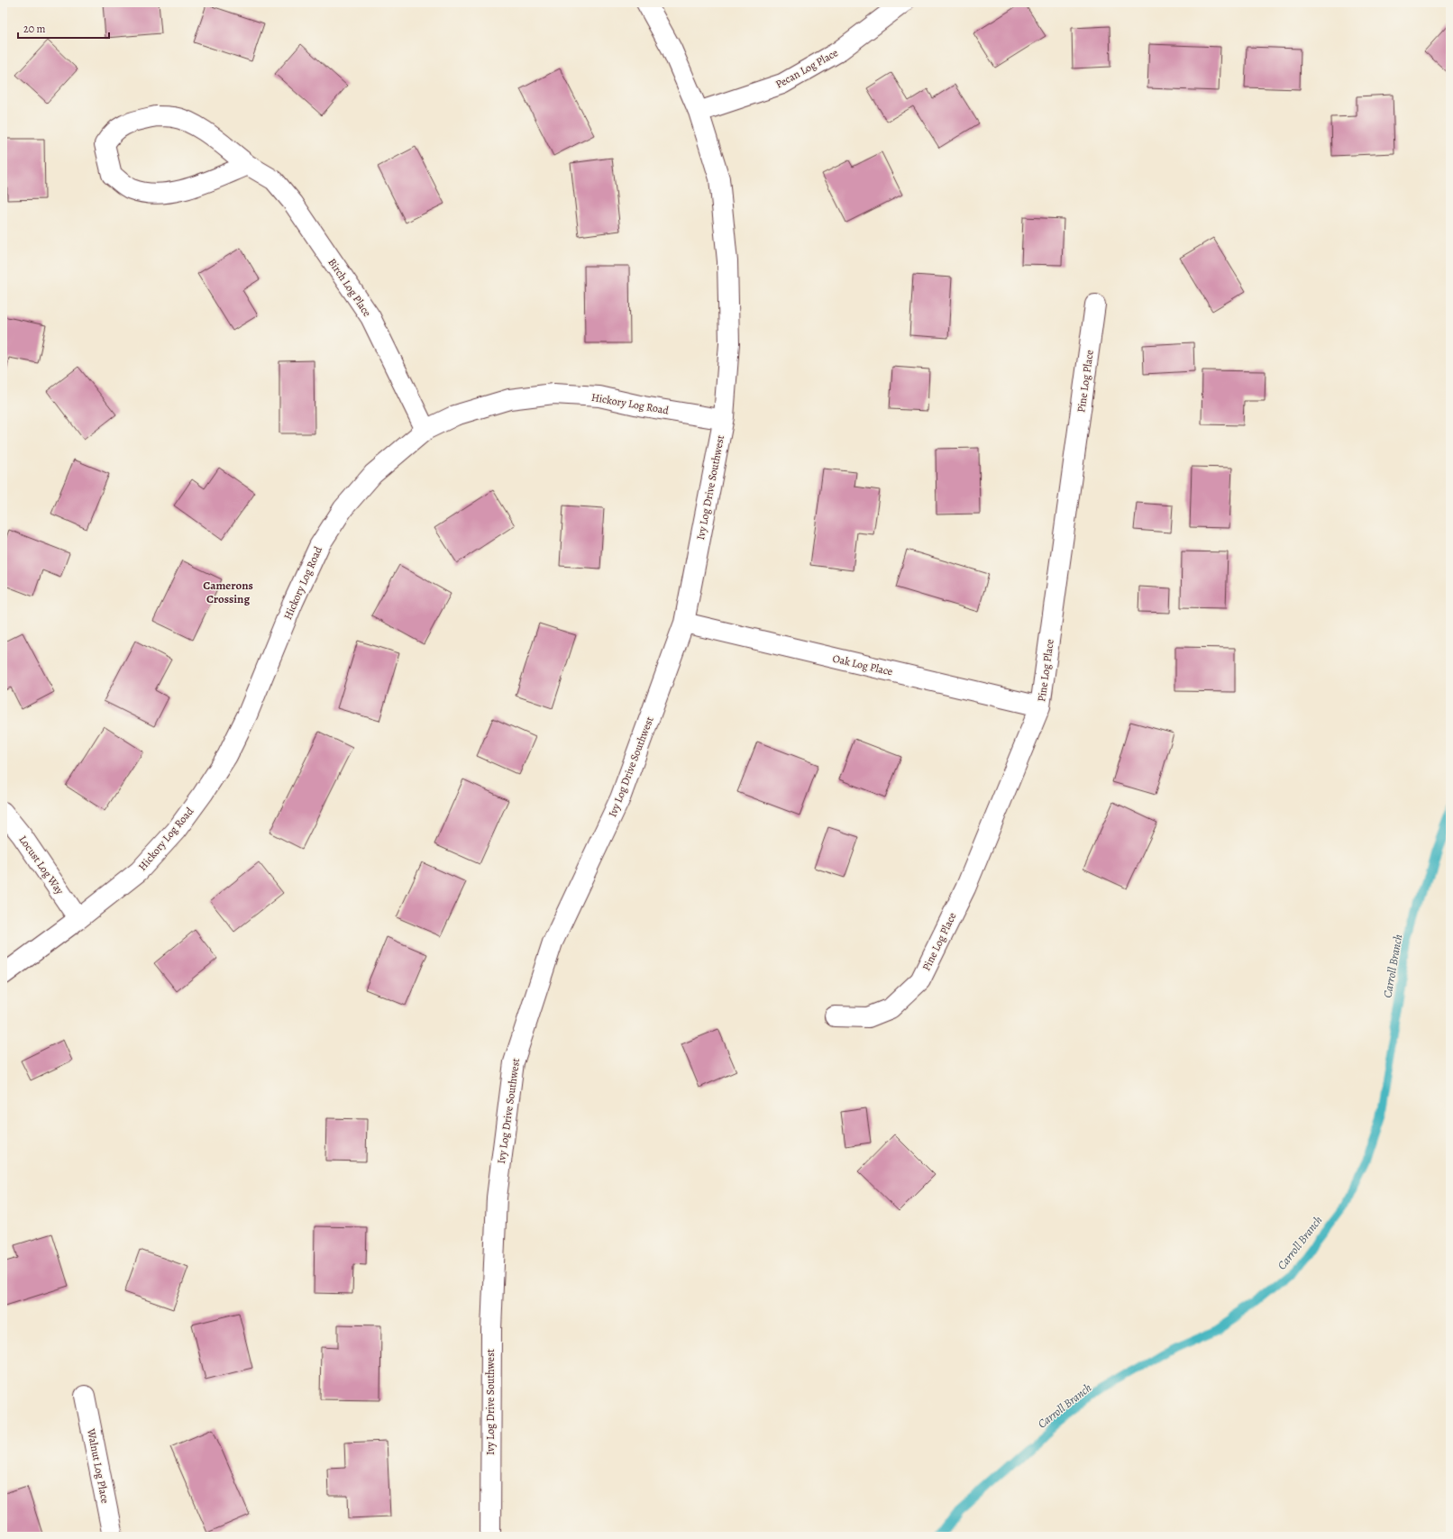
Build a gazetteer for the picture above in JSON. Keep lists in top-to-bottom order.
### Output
{
  "streets": {
    "street": [
      "Pecan Log Place",
      "Birch Log Place",
      "Pine Log Place",
      "Hickory Log Road",
      "Ivy Log Drive Southwest",
      "Oak Log Place",
      "Locust Log Way",
      "Walnut Log Place"
    ]
  },
  "crossings": [
    ["Pecan Log Place", "Ivy Log Drive Southwest"],
    ["Birch Log Place", "Hickory Log Road"],
    ["Pine Log Place", "Oak Log Place"],
    ["Hickory Log Road", "Ivy Log Drive Southwest"],
    ["Hickory Log Road", "Locust Log Way"],
    ["Ivy Log Drive Southwest", "Oak Log Place"]
  ],
  "districts": ["Camerons Crossing"],
  "water": ["Carroll Branch"],
  "scale_bar": "20 m"
}
